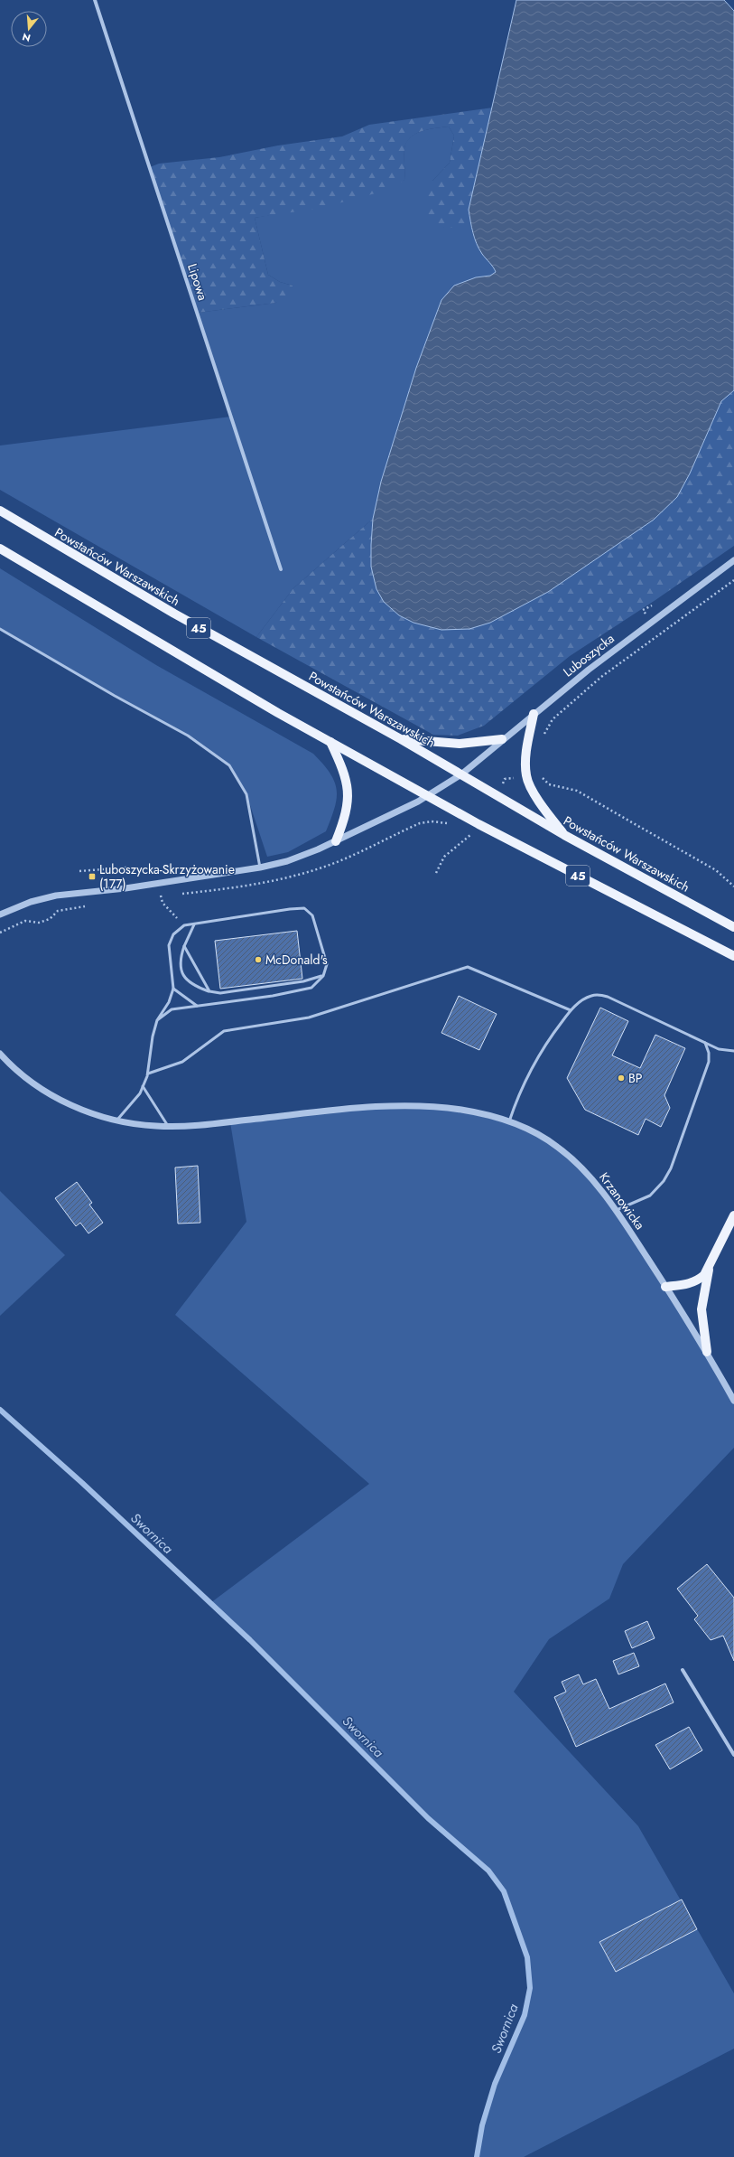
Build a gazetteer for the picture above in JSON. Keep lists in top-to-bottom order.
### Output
{
  "streets": {
    "main road": ["Powstańców Warszawskich", "45"],
    "street": ["Lipowa", "Luboszycka", "Krzanowicka"]
  },
  "crossings": [
    ["Powstańców Warszawskich", "Luboszycka"],
    ["45", "Luboszycka"]
  ],
  "water": ["Swornica"],
  "places": {
    "transit": ["Luboszycka-Skrzyżowanie (177)"],
    "other": ["McDonald's", "BP"]
  },
  "north": "bottom"
}
